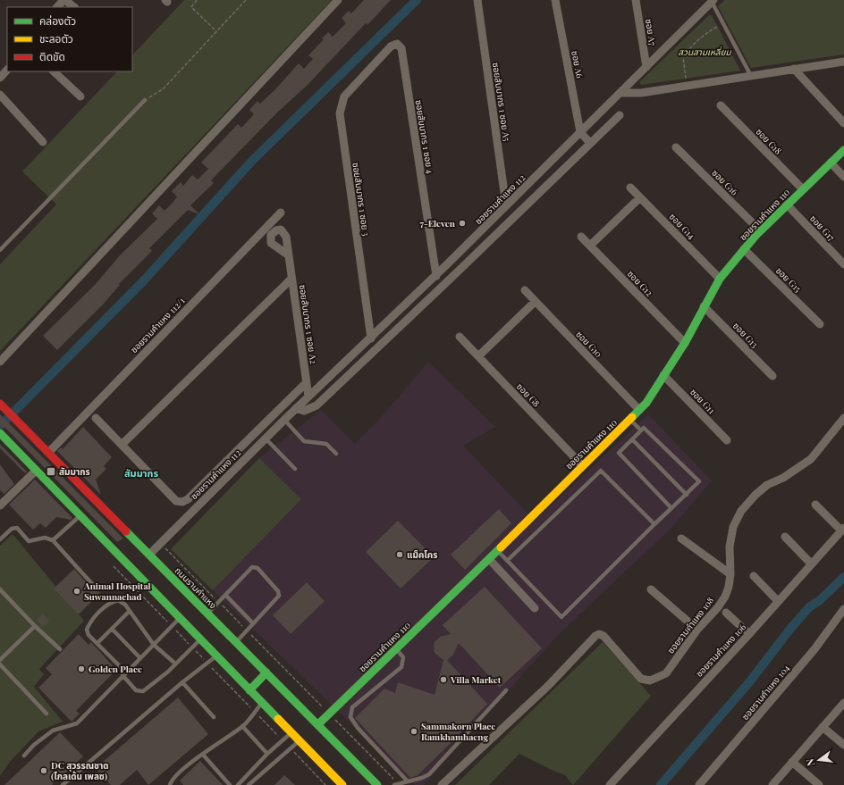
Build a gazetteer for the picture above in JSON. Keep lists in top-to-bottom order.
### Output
{
  "streets": {
    "main road": ["ซอยรามคำแหง 110", "ถนนรามคำแหง"],
    "street": [
      "ซอย A7",
      "ซอย A6",
      "ซอยสัมมากร 1 ซอย A5",
      "ซอยสัมมากร 1 ซอย 4",
      "ซอย G18",
      "ซอย G16",
      "ซอยสัมมากร 1 ซอย 3",
      "ซอยรามคำแหง 112",
      "ซอย G14",
      "ซอย G17",
      "ซอย G15",
      "ซอย G12",
      "ซอยสัมมากร 1 ซอย A2",
      "ซอยรามคำแหง 112/1",
      "ซอย G13",
      "ซอย G10",
      "ซอย G8",
      "ซอย G11",
      "ซอยรามคำแหง 108",
      "ซอยรามคําแหง 106",
      "ซอยรามคําแหง 104"
    ]
  },
  "crossings": [
    ["ซอย A7", "ซอยรามคำแหง 112"],
    ["ซอย A6", "ซอยรามคำแหง 112"],
    ["ซอยสัมมากร 1 ซอย A5", "ซอยรามคำแหง 112"],
    ["ซอยสัมมากร 1 ซอย 4", "ซอยสัมมากร 1 ซอย 3"],
    ["ซอยสัมมากร 1 ซอย 4", "ซอยรามคำแหง 112"],
    ["ซอย G18", "ซอยรามคำแหง 110"],
    ["ซอย G16", "ซอยรามคำแหง 110"],
    ["ซอยสัมมากร 1 ซอย 3", "ซอยรามคำแหง 112"],
    ["ซอยรามคำแหง 112", "ซอยสัมมากร 1 ซอย A2"],
    ["ซอยรามคำแหง 112", "ถนนรามคำแหง"],
    ["ซอยรามคำแหง 110", "ซอย G14"],
    ["ซอยรามคำแหง 110", "ซอย G17"],
    ["ซอยรามคำแหง 110", "ซอย G15"],
    ["ซอยรามคำแหง 110", "ซอย G12"],
    ["ซอยรามคำแหง 110", "ซอย G13"],
    ["ซอยรามคำแหง 110", "ซอย G10"],
    ["ซอยรามคำแหง 110", "ซอย G8"],
    ["ซอยรามคำแหง 110", "ซอย G11"],
    ["ซอยรามคำแหง 110", "ถนนรามคำแหง"],
    ["ซอยรามคำแหง 112/1", "ถนนรามคำแหง"]
  ],
  "districts": ["สัมมากร"],
  "parks": ["สวนสามเหลี่ยม"],
  "places": {
    "other": [
      "7-Eleven",
      "แม็คโคร",
      "Animal Hospital Suwannachad",
      "Golden Place",
      "Villa Market",
      "Sammakorn Place Ramkhamhaeng",
      "DC สุวรรณชาด (โกลเด้น เพลซ)"
    ],
    "transit": ["สัมมากร"]
  },
  "legend": ["คล่องตัว", "ชะลอตัว", "ติดขัด"],
  "north": "left"
}
